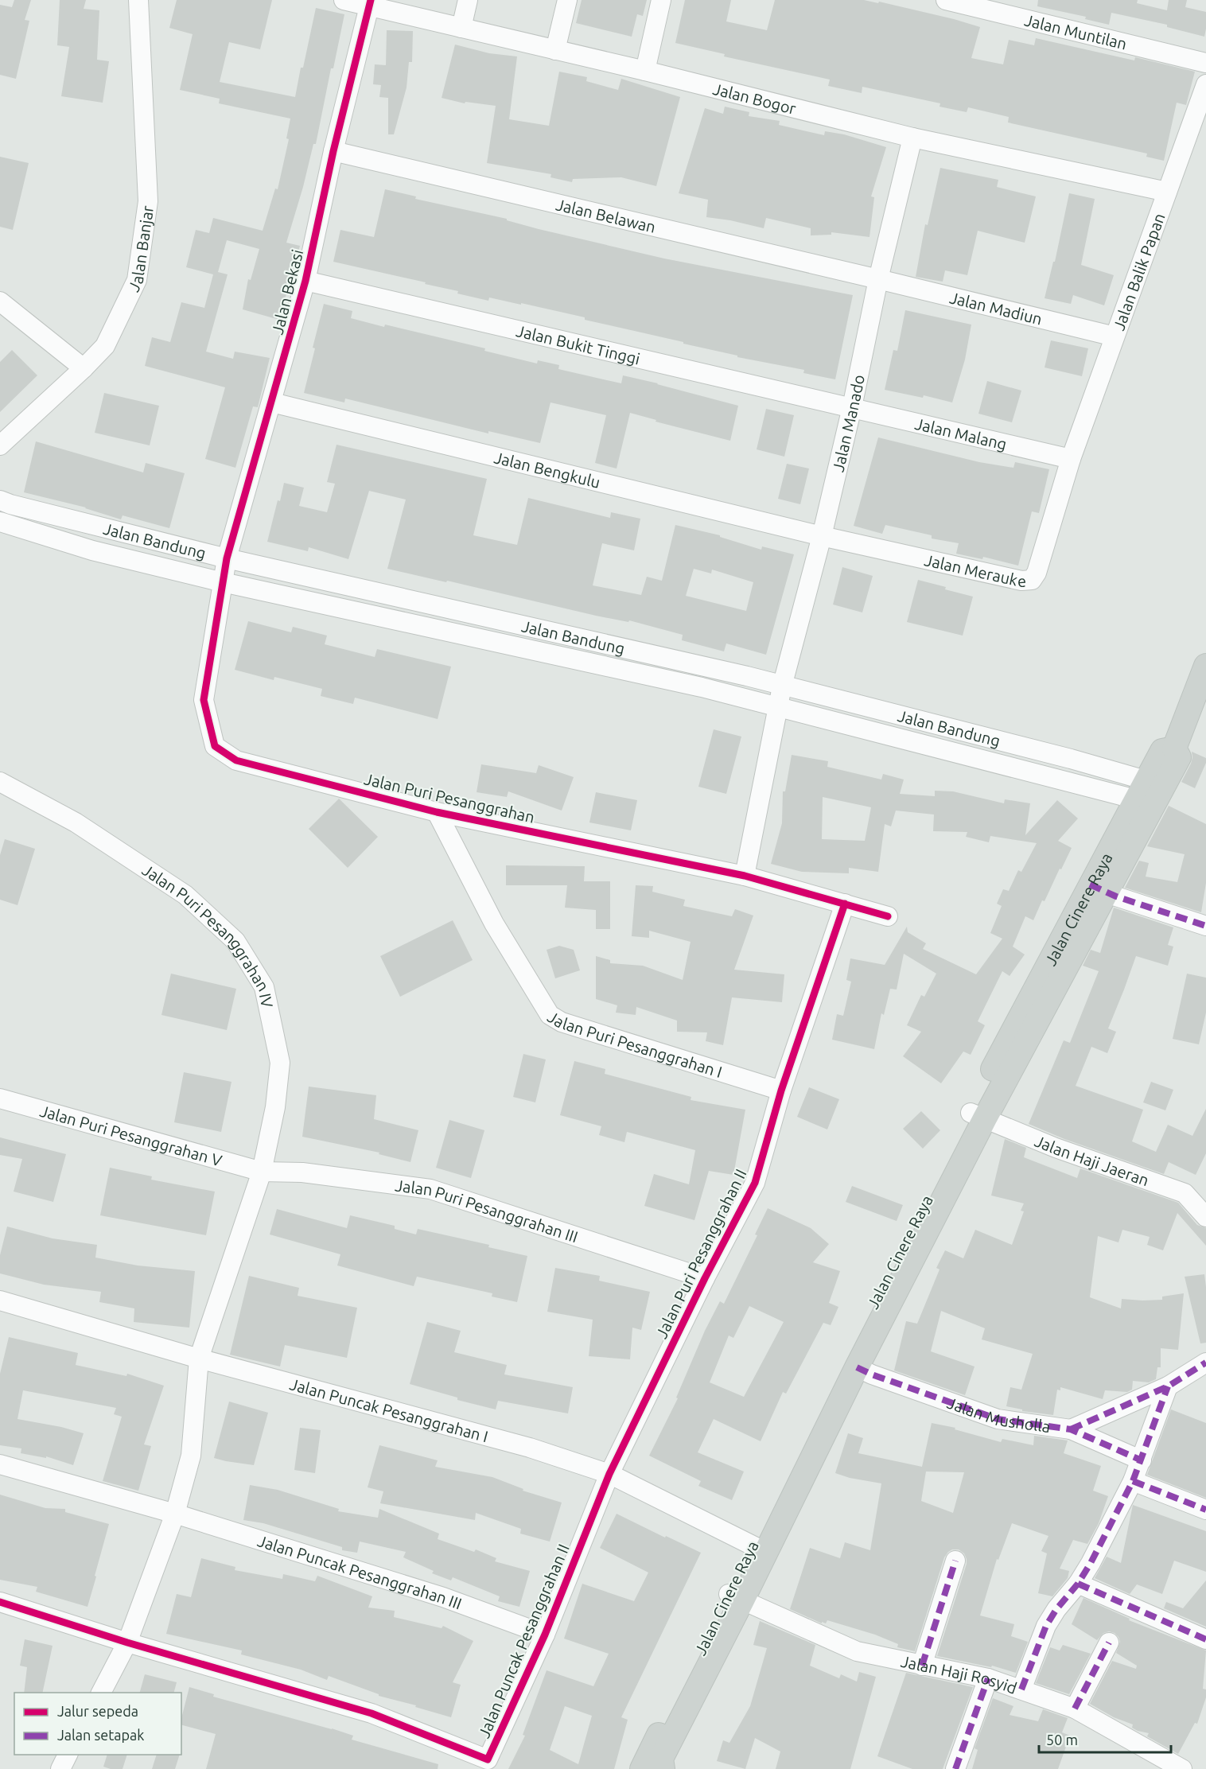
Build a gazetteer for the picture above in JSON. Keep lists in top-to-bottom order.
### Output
{
  "streets": {
    "main road": ["Jalan Cinere Raya"],
    "street": [
      "Jalan Muntilan",
      "Jalan Bogor",
      "Jalan Belawan",
      "Jalan Banjar",
      "Jalan Balik Papan",
      "Jalan Bekasi",
      "Jalan Madiun",
      "Jalan Bukit Tinggi",
      "Jalan Manado",
      "Jalan Malang",
      "Jalan Bengkulu",
      "Jalan Bandung",
      "Jalan Merauke",
      "Jalan Puri Pesanggrahan",
      "Jalan Puri Pesanggrahan IV",
      "Jalan Puri Pesanggrahan I",
      "Jalan Puri Pesanggrahan V",
      "Jalan Haji Jaeran",
      "Jalan Puri Pesanggrahan III",
      "Jalan Puri Pesanggrahan II",
      "Jalan Puncak Pesanggrahan I",
      "Jalan Musholla",
      "Jalan Puncak Pesanggrahan III",
      "Jalan Puncak Pesanggrahan II",
      "Jalan Haji Rosyid"
    ]
  },
  "crossings": [
    ["Jalan Bogor", "Jalan Balik Papan"],
    ["Jalan Bogor", "Jalan Bekasi"],
    ["Jalan Bogor", "Jalan Manado"],
    ["Jalan Belawan", "Jalan Bekasi"],
    ["Jalan Belawan", "Jalan Madiun"],
    ["Jalan Belawan", "Jalan Manado"],
    ["Jalan Balik Papan", "Jalan Madiun"],
    ["Jalan Balik Papan", "Jalan Malang"],
    ["Jalan Balik Papan", "Jalan Merauke"],
    ["Jalan Bekasi", "Jalan Bukit Tinggi"],
    ["Jalan Bekasi", "Jalan Bengkulu"],
    ["Jalan Bekasi", "Jalan Bandung"],
    ["Jalan Bekasi", "Jalan Puri Pesanggrahan"],
    ["Jalan Madiun", "Jalan Manado"],
    ["Jalan Bukit Tinggi", "Jalan Manado"],
    ["Jalan Bukit Tinggi", "Jalan Malang"],
    ["Jalan Manado", "Jalan Malang"],
    ["Jalan Manado", "Jalan Bengkulu"],
    ["Jalan Manado", "Jalan Bandung"],
    ["Jalan Manado", "Jalan Merauke"],
    ["Jalan Malang", "Jalan Merauke"],
    ["Jalan Bengkulu", "Jalan Merauke"],
    ["Jalan Bandung", "Jalan Puri Pesanggrahan"],
    ["Jalan Bandung", "Jalan Cinere Raya"],
    ["Jalan Puri Pesanggrahan", "Jalan Puri Pesanggrahan I"],
    ["Jalan Puri Pesanggrahan", "Jalan Puri Pesanggrahan II"],
    ["Jalan Cinere Raya", "Jalan Haji Jaeran"],
    ["Jalan Cinere Raya", "Jalan Puncak Pesanggrahan I"],
    ["Jalan Cinere Raya", "Jalan Musholla"],
    ["Jalan Cinere Raya", "Jalan Haji Rosyid"],
    ["Jalan Puri Pesanggrahan IV", "Jalan Puri Pesanggrahan V"],
    ["Jalan Puri Pesanggrahan IV", "Jalan Puri Pesanggrahan III"],
    ["Jalan Puri Pesanggrahan IV", "Jalan Puncak Pesanggrahan I"],
    ["Jalan Puri Pesanggrahan IV", "Jalan Puncak Pesanggrahan III"],
    ["Jalan Puri Pesanggrahan IV", "Jalan Puncak Pesanggrahan II"],
    ["Jalan Puri Pesanggrahan I", "Jalan Puri Pesanggrahan II"],
    ["Jalan Puri Pesanggrahan V", "Jalan Puri Pesanggrahan III"],
    ["Jalan Puri Pesanggrahan III", "Jalan Puri Pesanggrahan II"],
    ["Jalan Puri Pesanggrahan II", "Jalan Puncak Pesanggrahan I"],
    ["Jalan Puri Pesanggrahan II", "Jalan Puncak Pesanggrahan II"],
    ["Jalan Puncak Pesanggrahan I", "Jalan Puncak Pesanggrahan II"],
    ["Jalan Puncak Pesanggrahan III", "Jalan Puncak Pesanggrahan II"]
  ],
  "legend": ["Jalur sepeda", "Jalan setapak"],
  "scale_bar": "50 m"
}
